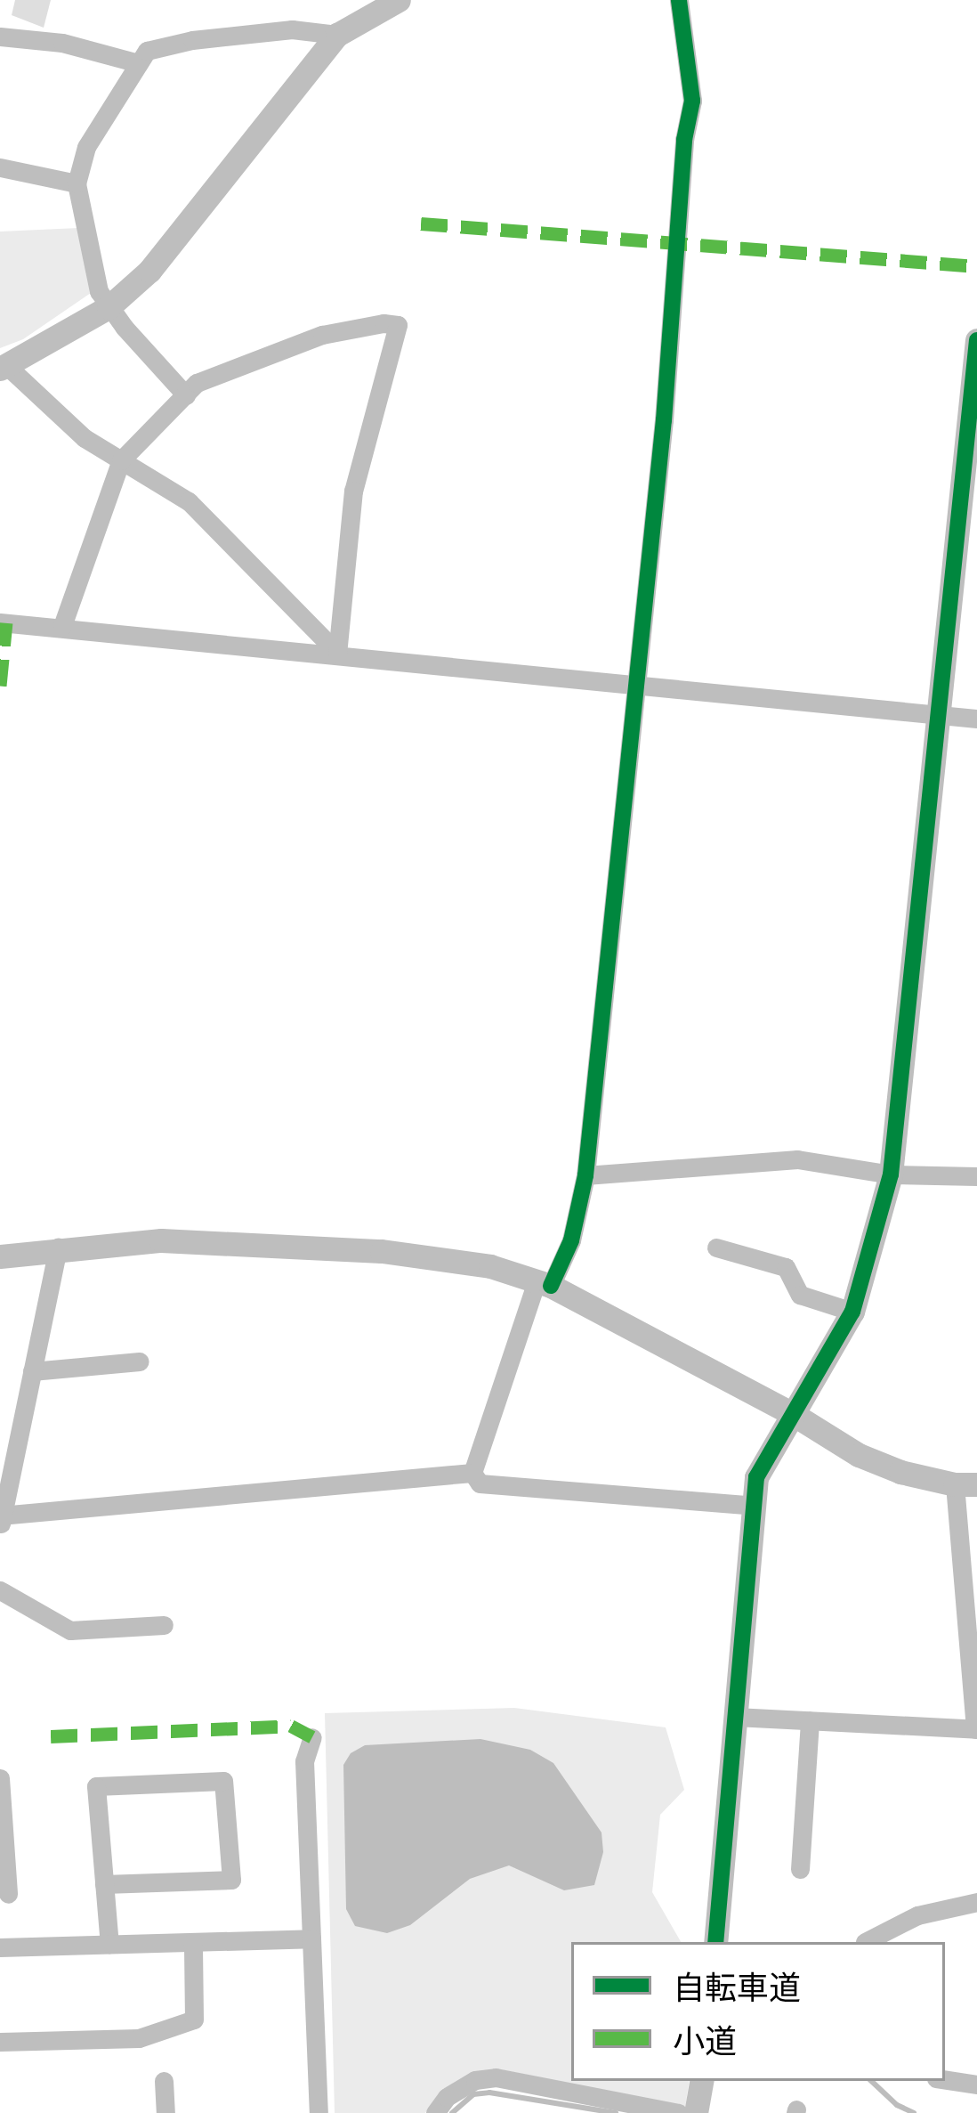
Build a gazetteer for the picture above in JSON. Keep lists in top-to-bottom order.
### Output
{
  "legend": ["自転車道", "小道"]
}
